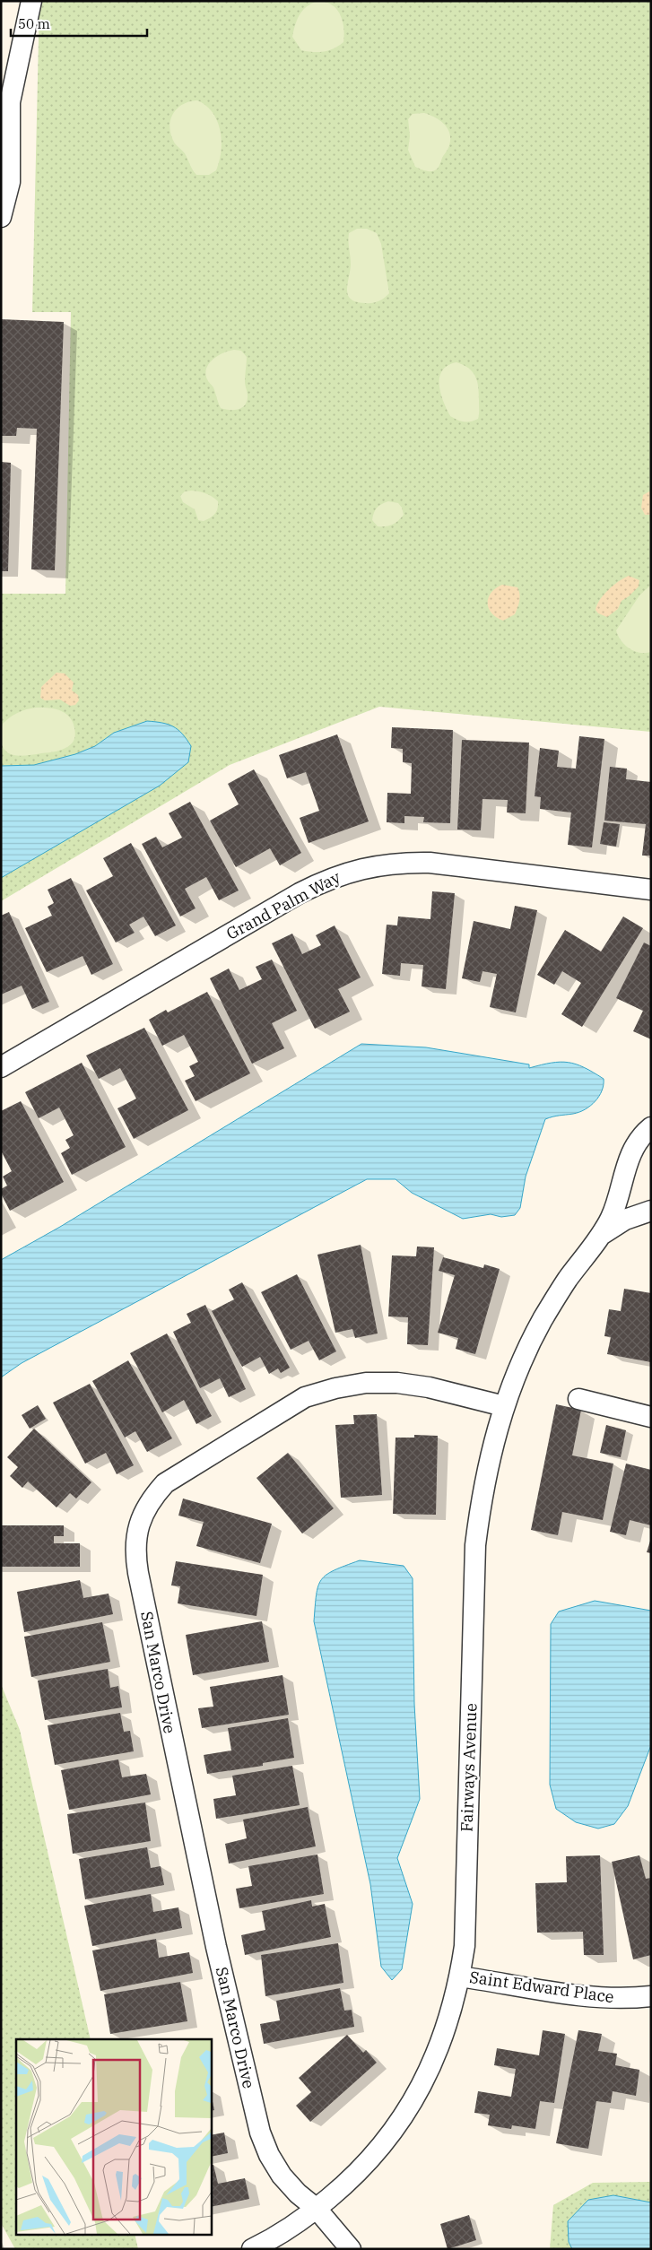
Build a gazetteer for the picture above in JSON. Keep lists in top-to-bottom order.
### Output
{
  "streets": {
    "street": [
      "Grand Palm Way",
      "San Marco Drive",
      "Fairways Avenue",
      "Saint Edward Place"
    ]
  },
  "crossings": [
    ["San Marco Drive", "Fairways Avenue"],
    ["Fairways Avenue", "Saint Edward Place"]
  ],
  "scale_bar": "50 m"
}
